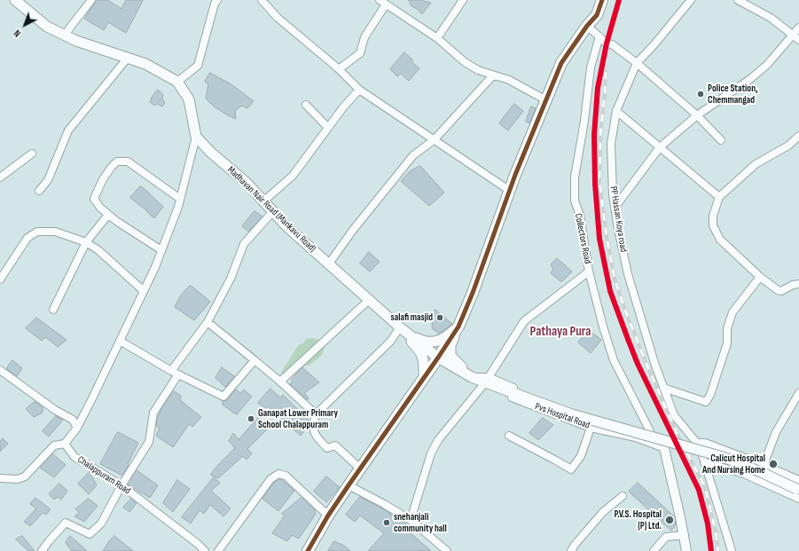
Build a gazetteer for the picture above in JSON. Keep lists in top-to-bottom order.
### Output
{
  "streets": {
    "main road": ["Madhavan Nair Road (Mankavu Road)"],
    "street": [
      "PP Hassan Koya road",
      "Collectors Road",
      "Pvs Hospital Road",
      "Chalappuram Road"
    ]
  },
  "crossings": [
    ["Madhavan Nair Road (Mankavu Road)", "Pvs Hospital Road"],
    ["Collectors Road", "Pvs Hospital Road"]
  ],
  "districts": ["Pathaya Pura"],
  "places": [
    "Police Station, Chemmangad",
    "salafi masjid",
    "Ganapat Lower Primary School Chalappuram",
    "Calicut Hospital And Nursing Home",
    "P.V.S. Hospital (P) Ltd.",
    "snehanjali community hall"
  ],
  "north": "bottom left"
}
